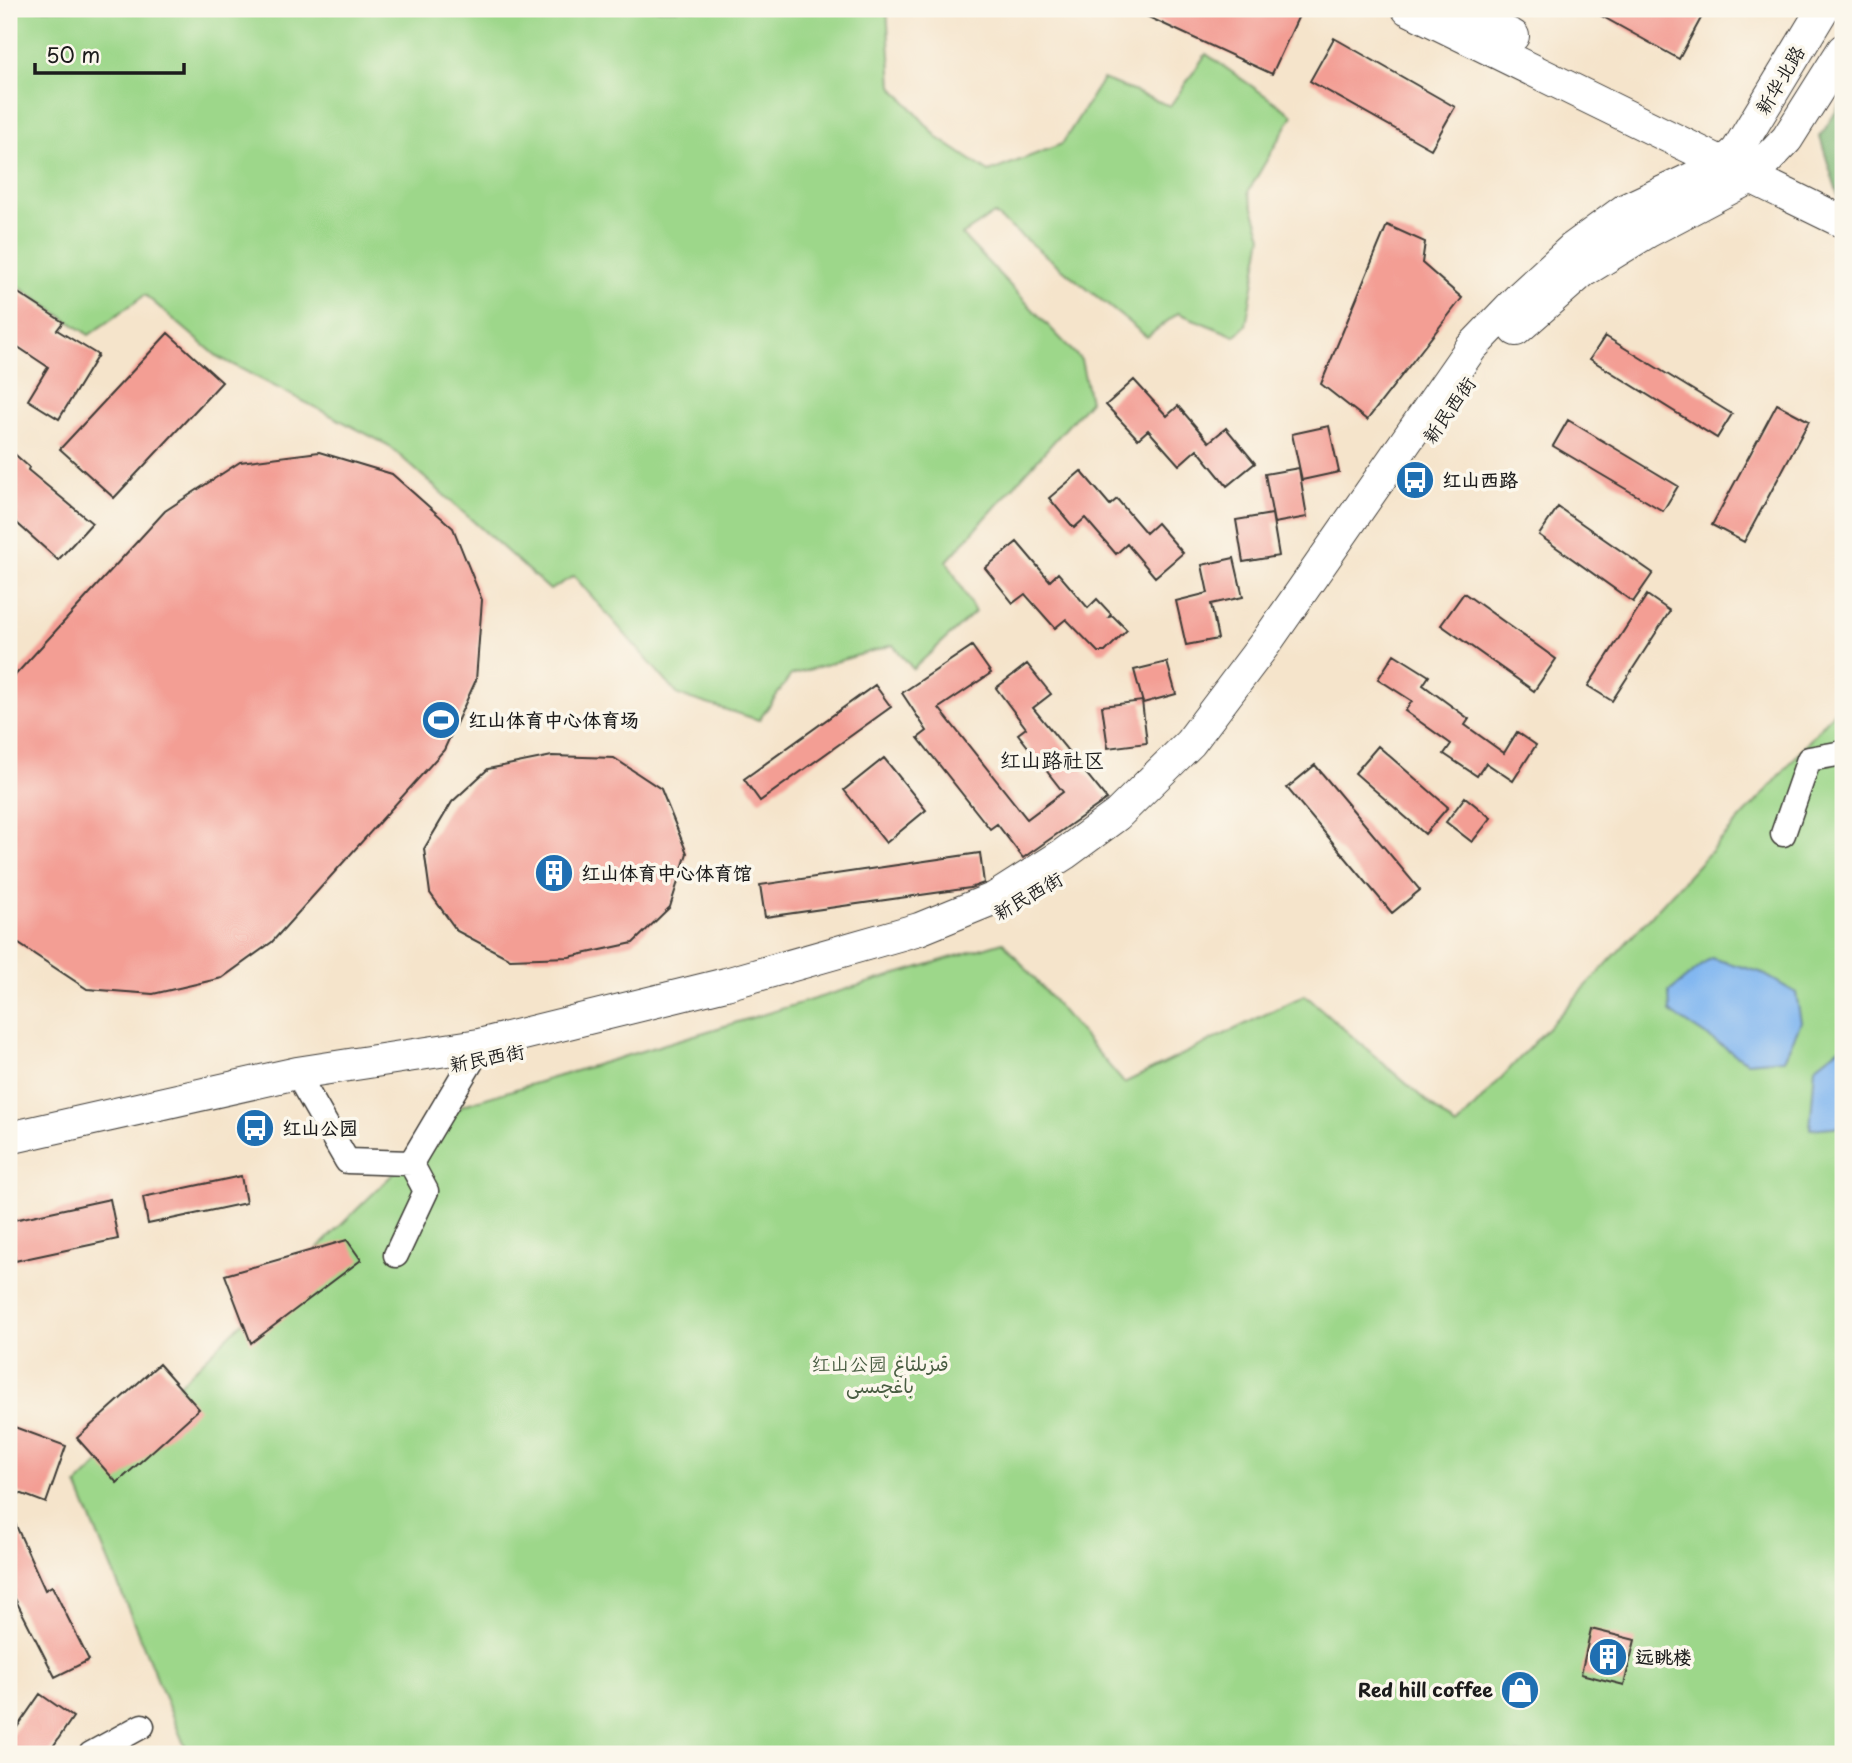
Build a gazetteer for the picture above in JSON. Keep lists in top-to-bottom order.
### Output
{
  "streets": {
    "main road": ["新华北路", "新民西街"]
  },
  "crossings": [
    ["新华北路", "新民西街"]
  ],
  "districts": ["红山路社区"],
  "parks": ["红山公园 قىزىلتاغ باغچىسى"],
  "places": {
    "bus stop": ["红山西路", "红山公园"],
    "sports": ["红山体育中心体育场"],
    "building": ["红山体育中心体育馆", "远眺楼"],
    "shop": ["Red hill coffee"]
  },
  "scale_bar": "50 m"
}
